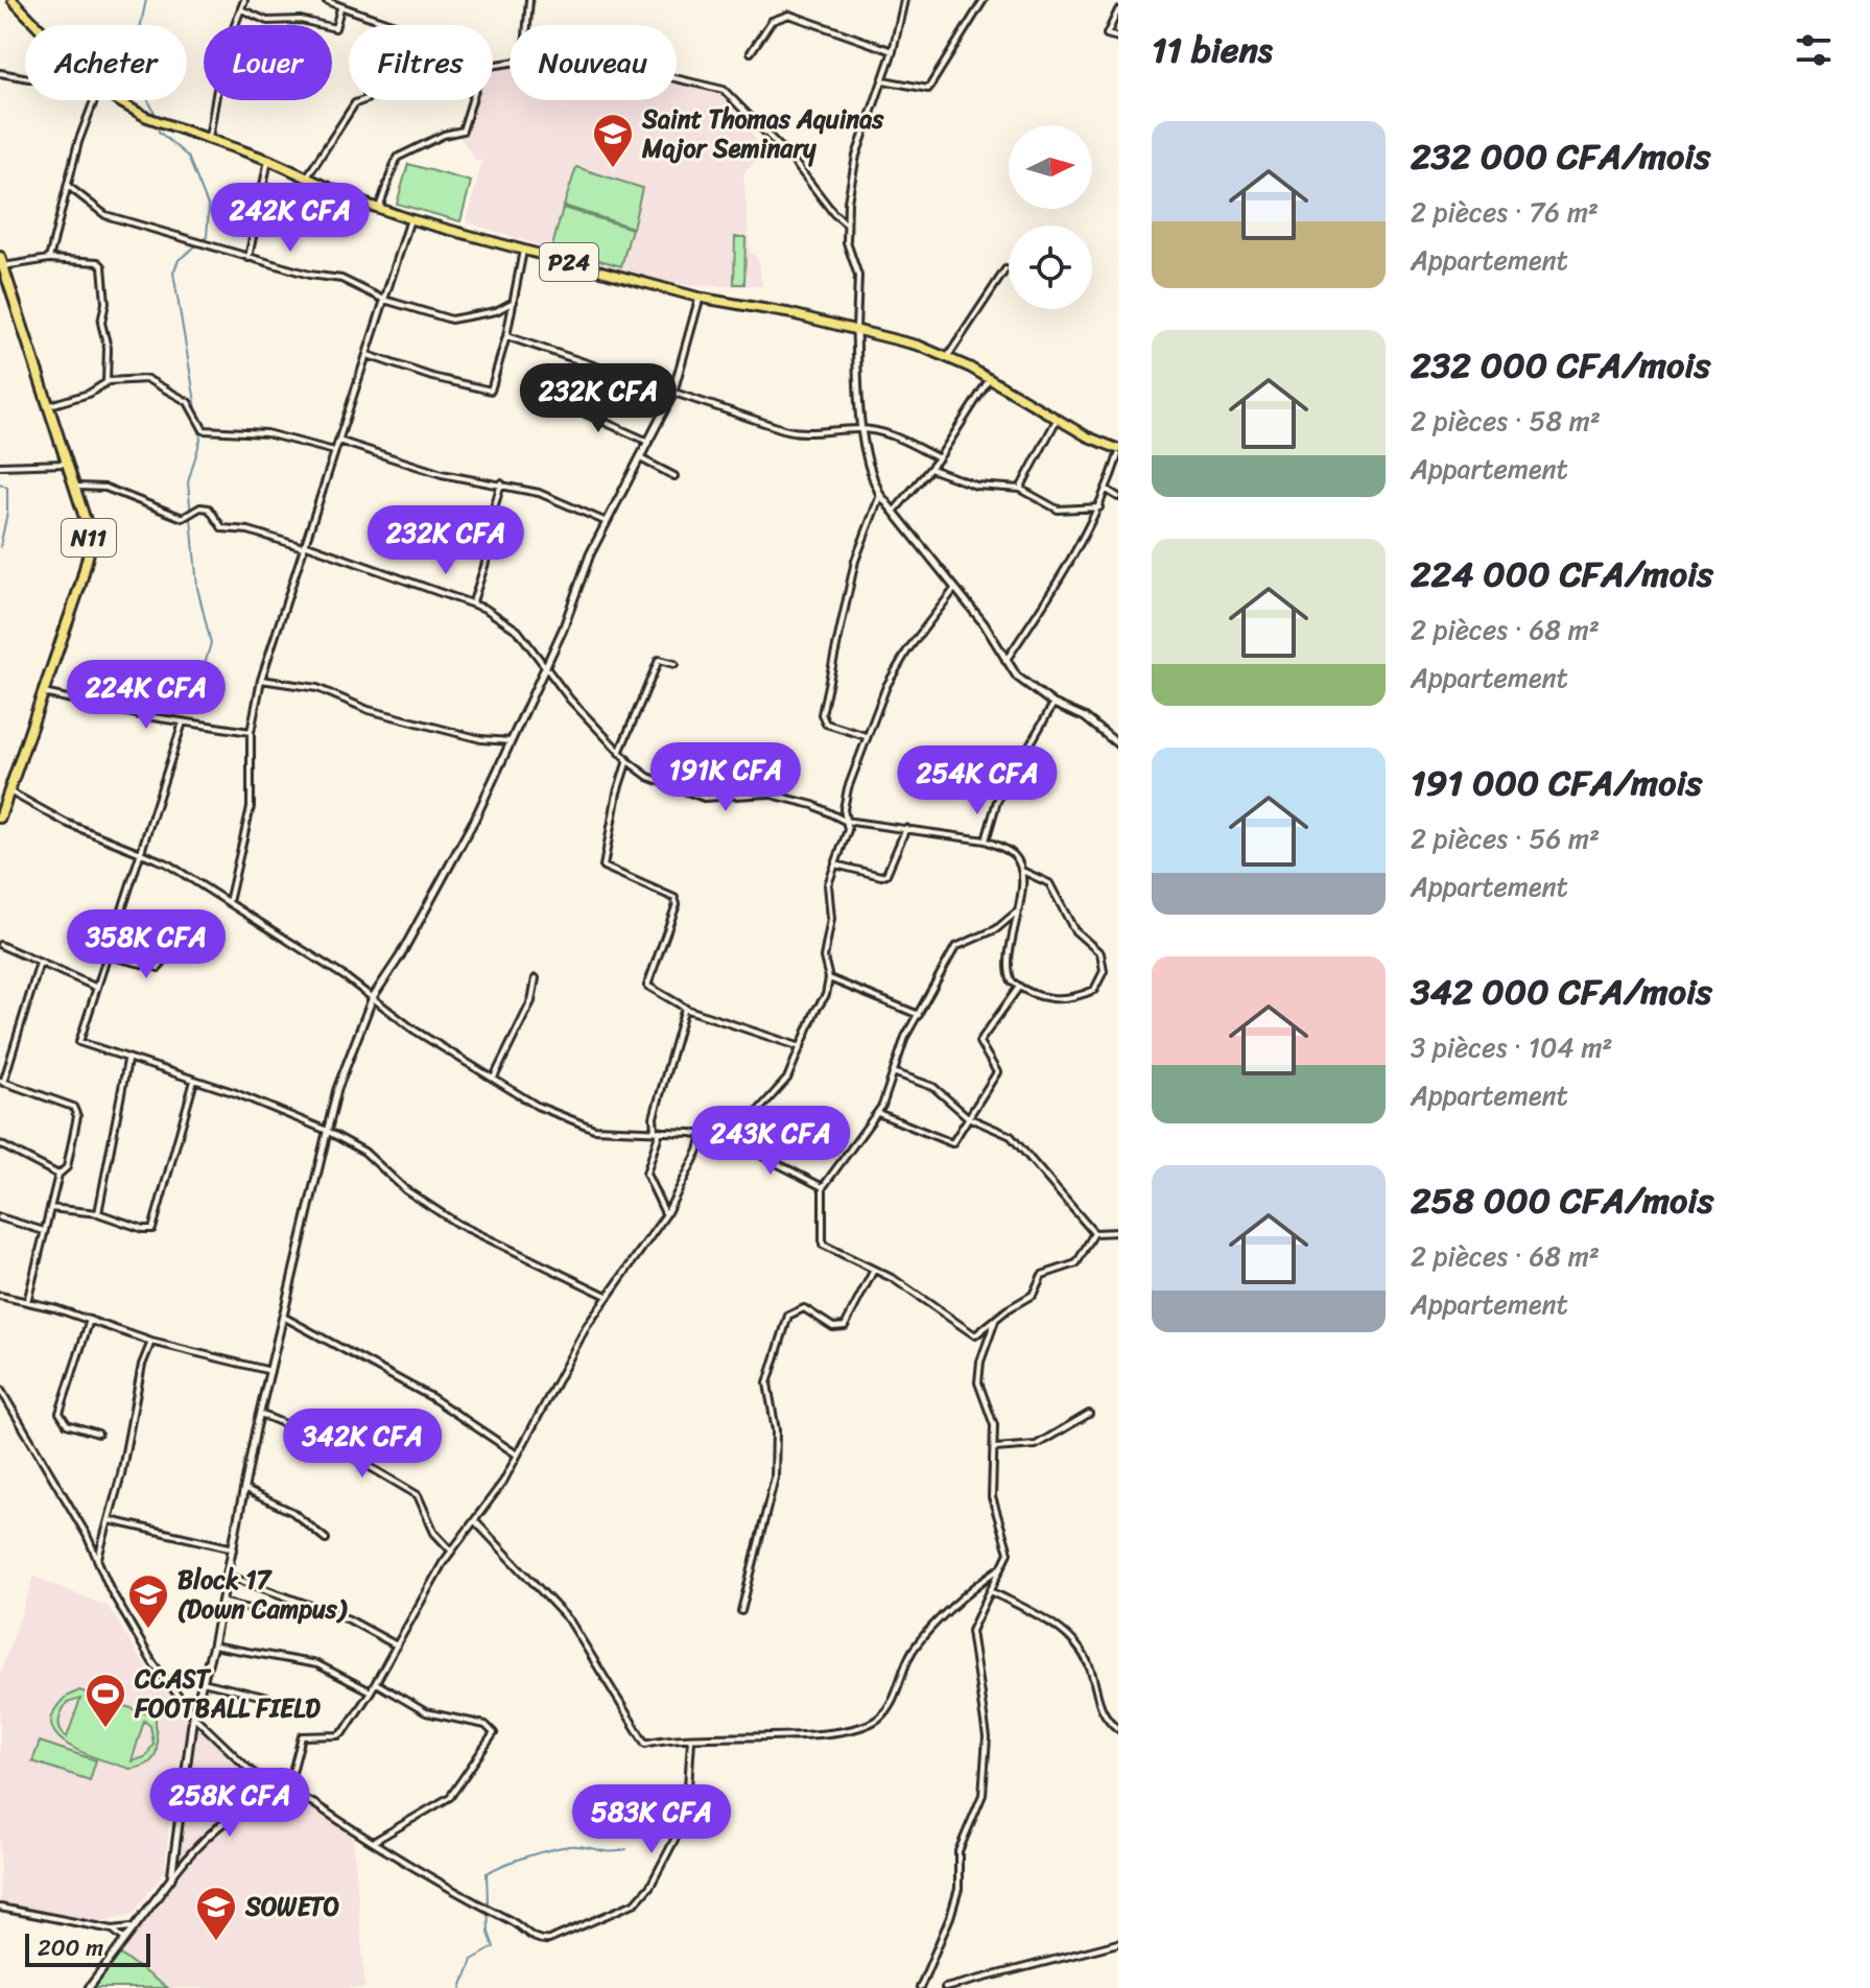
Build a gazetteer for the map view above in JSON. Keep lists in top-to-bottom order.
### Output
{
  "streets": {
    "highway": ["N11"],
    "main road": ["P24"]
  },
  "places": {
    "school or university": ["Saint Thomas Aquinas Major Seminary", "Block 17 (Down Campus)", "SOWETO"],
    "sports": ["CCAST FOOTBALL FIELD"]
  },
  "scale_bar": "200 m",
  "north": "right",
  "page": {
    "heading": "11 biens",
    "chip": [
      "Acheter",
      "Louer",
      "Filtres",
      "Nouveau"
    ],
    "list": [
      {
        "name": "232 000 CFA/mois",
        "note": "2 pièces · 76 m² · Appartement"
      },
      {
        "name": "232 000 CFA/mois",
        "note": "2 pièces · 58 m² · Appartement"
      },
      {
        "name": "224 000 CFA/mois",
        "note": "2 pièces · 68 m² · Appartement"
      },
      {
        "name": "191 000 CFA/mois",
        "note": "2 pièces · 56 m² · Appartement"
      },
      {
        "name": "342 000 CFA/mois",
        "note": "3 pièces · 104 m² · Appartement"
      },
      {
        "name": "258 000 CFA/mois",
        "note": "2 pièces · 68 m² · Appartement"
      }
    ],
    "price": [
      "242K CFA",
      "232K CFA",
      "232K CFA",
      "224K CFA",
      "191K CFA",
      "254K CFA",
      "358K CFA",
      "243K CFA",
      "342K CFA",
      "258K CFA",
      "583K CFA"
    ],
    "scale": "200 m"
  }
}
